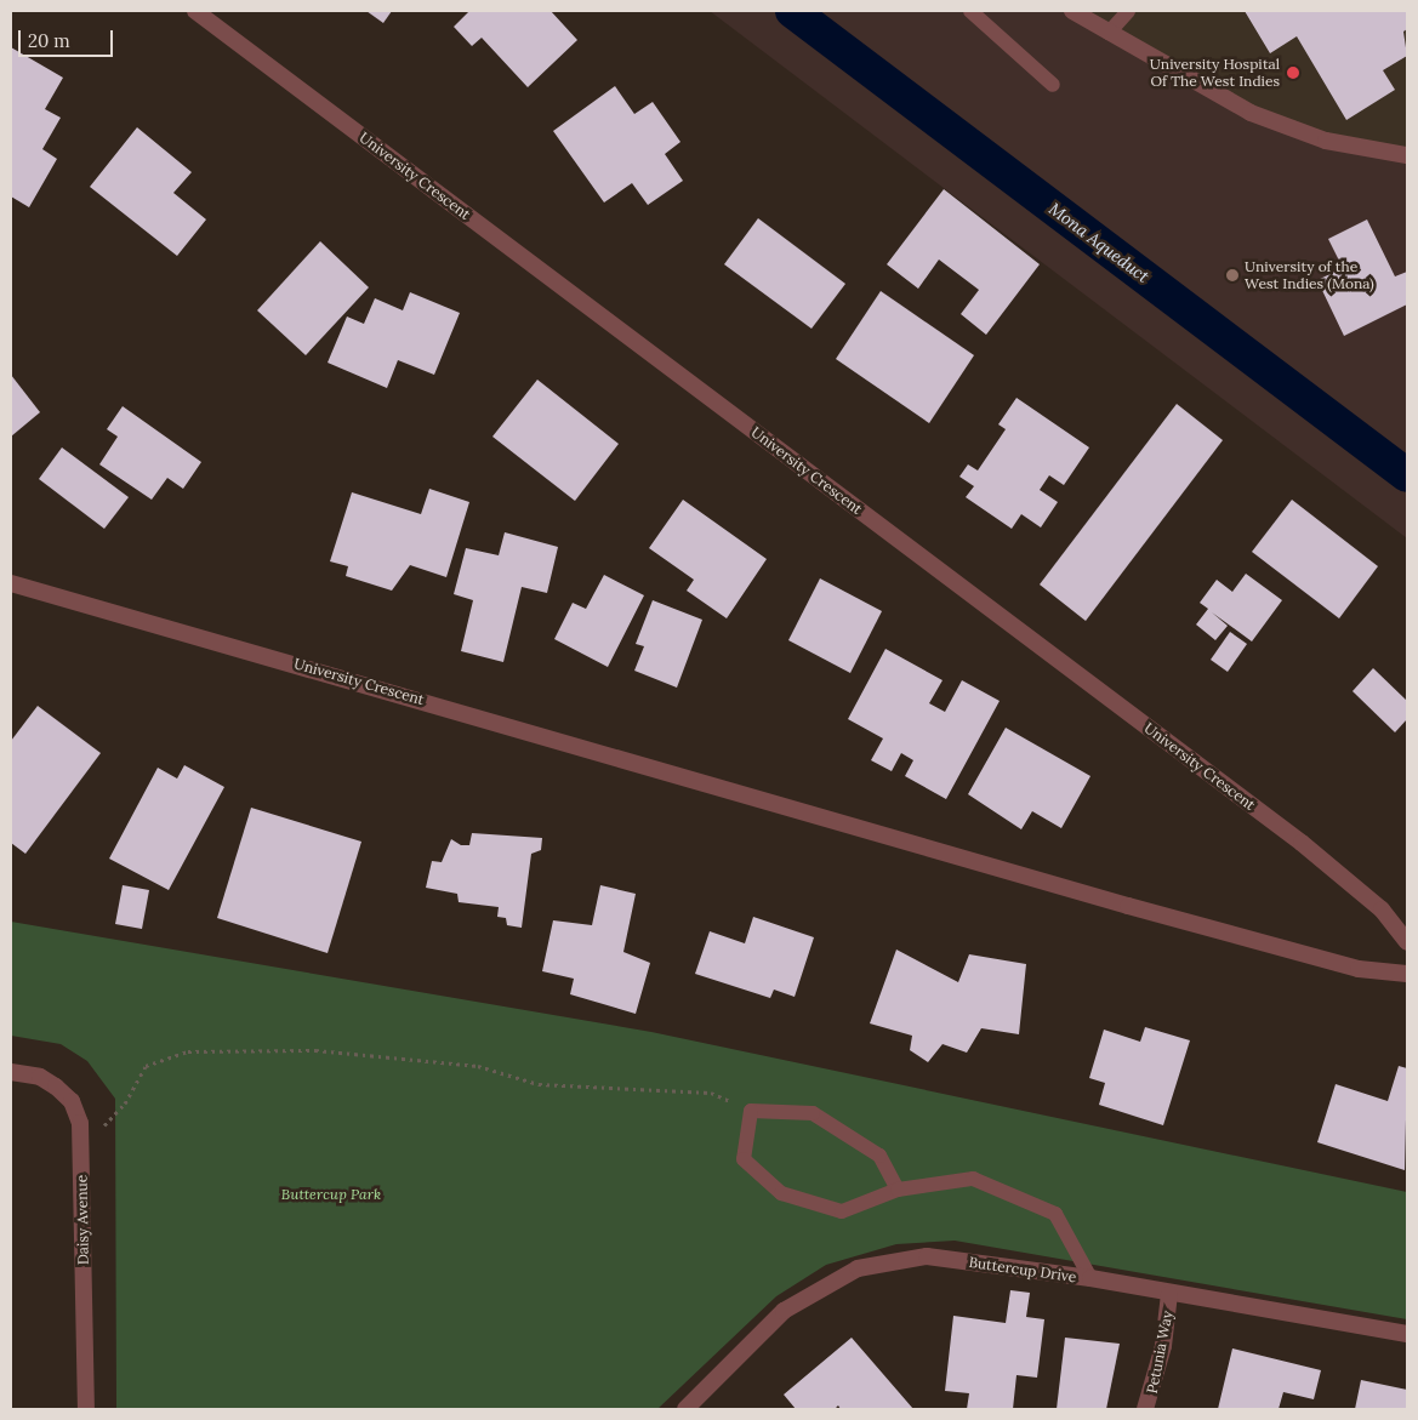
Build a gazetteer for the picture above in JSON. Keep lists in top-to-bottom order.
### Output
{
  "streets": {
    "street": [
      "University Crescent",
      "Daisy Avenue",
      "Buttercup Drive",
      "Petunia Way"
    ]
  },
  "crossings": [
    ["Buttercup Drive", "Petunia Way"]
  ],
  "water": ["Mona Aqueduct"],
  "parks": ["Buttercup Park"],
  "places": ["University Hospital Of The West Indies", "University of the West Indies (Mona)"],
  "scale_bar": "20 m"
}
